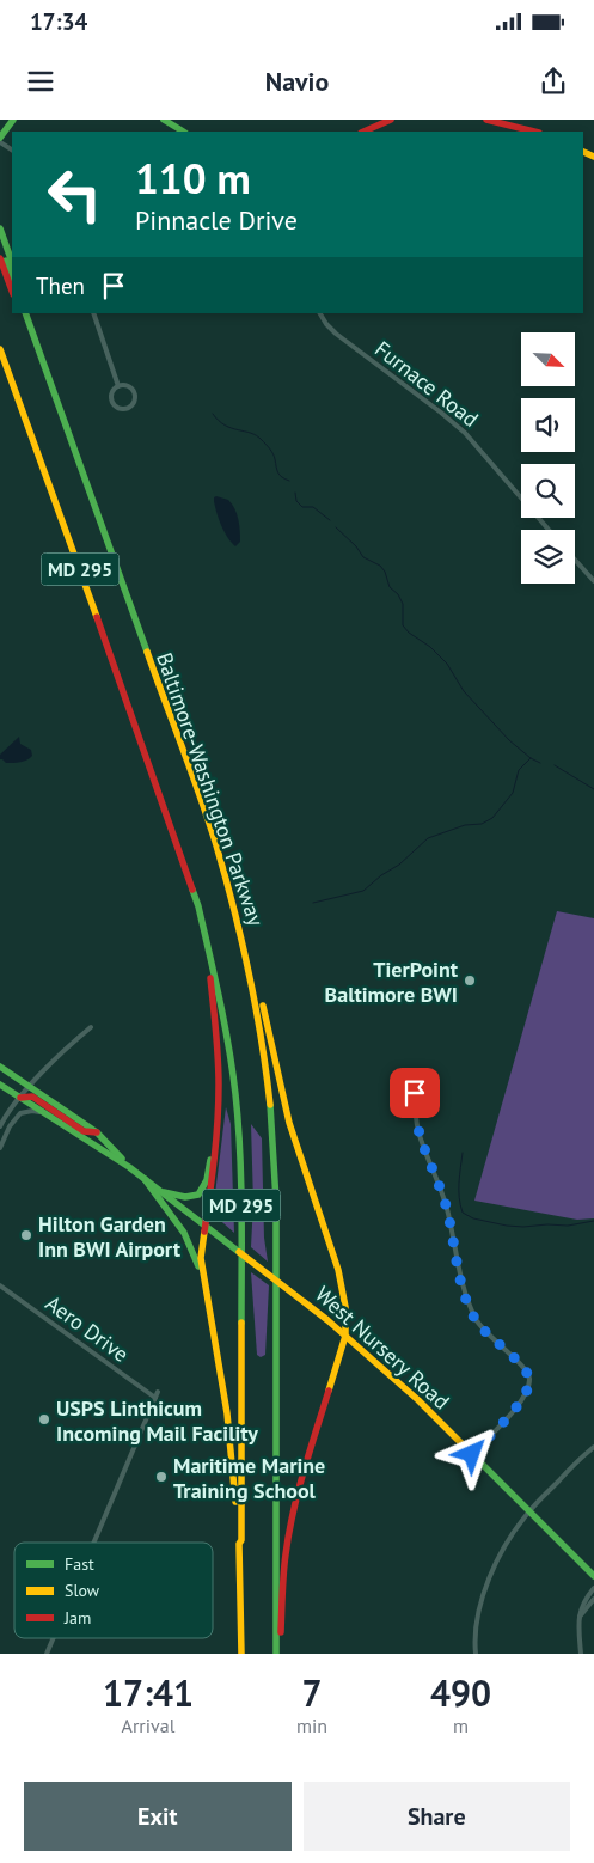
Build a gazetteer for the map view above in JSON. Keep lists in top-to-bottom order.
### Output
{
  "streets": {
    "main road": ["MD 295", "Baltimore-Washington Parkway", "West Nursery Road"],
    "street": ["Furnace Road", "Aero Drive"]
  },
  "places": [
    "TierPoint Baltimore BWI",
    "Hilton Garden Inn BWI Airport",
    "USPS Linthicum Incoming Mail Facility",
    "Maritime Marine Training School"
  ],
  "legend": ["Fast", "Slow", "Jam"],
  "north": "bottom right",
  "page": {
    "status": "17:34",
    "header": "Navio",
    "turn": ["110 m", "Pinnacle Drive"],
    "then": "Then",
    "eta": [
      "17:41",
      "Arrival",
      "7",
      "min",
      "490",
      "m"
    ],
    "buttons": ["Exit", "Share"]
  }
}
